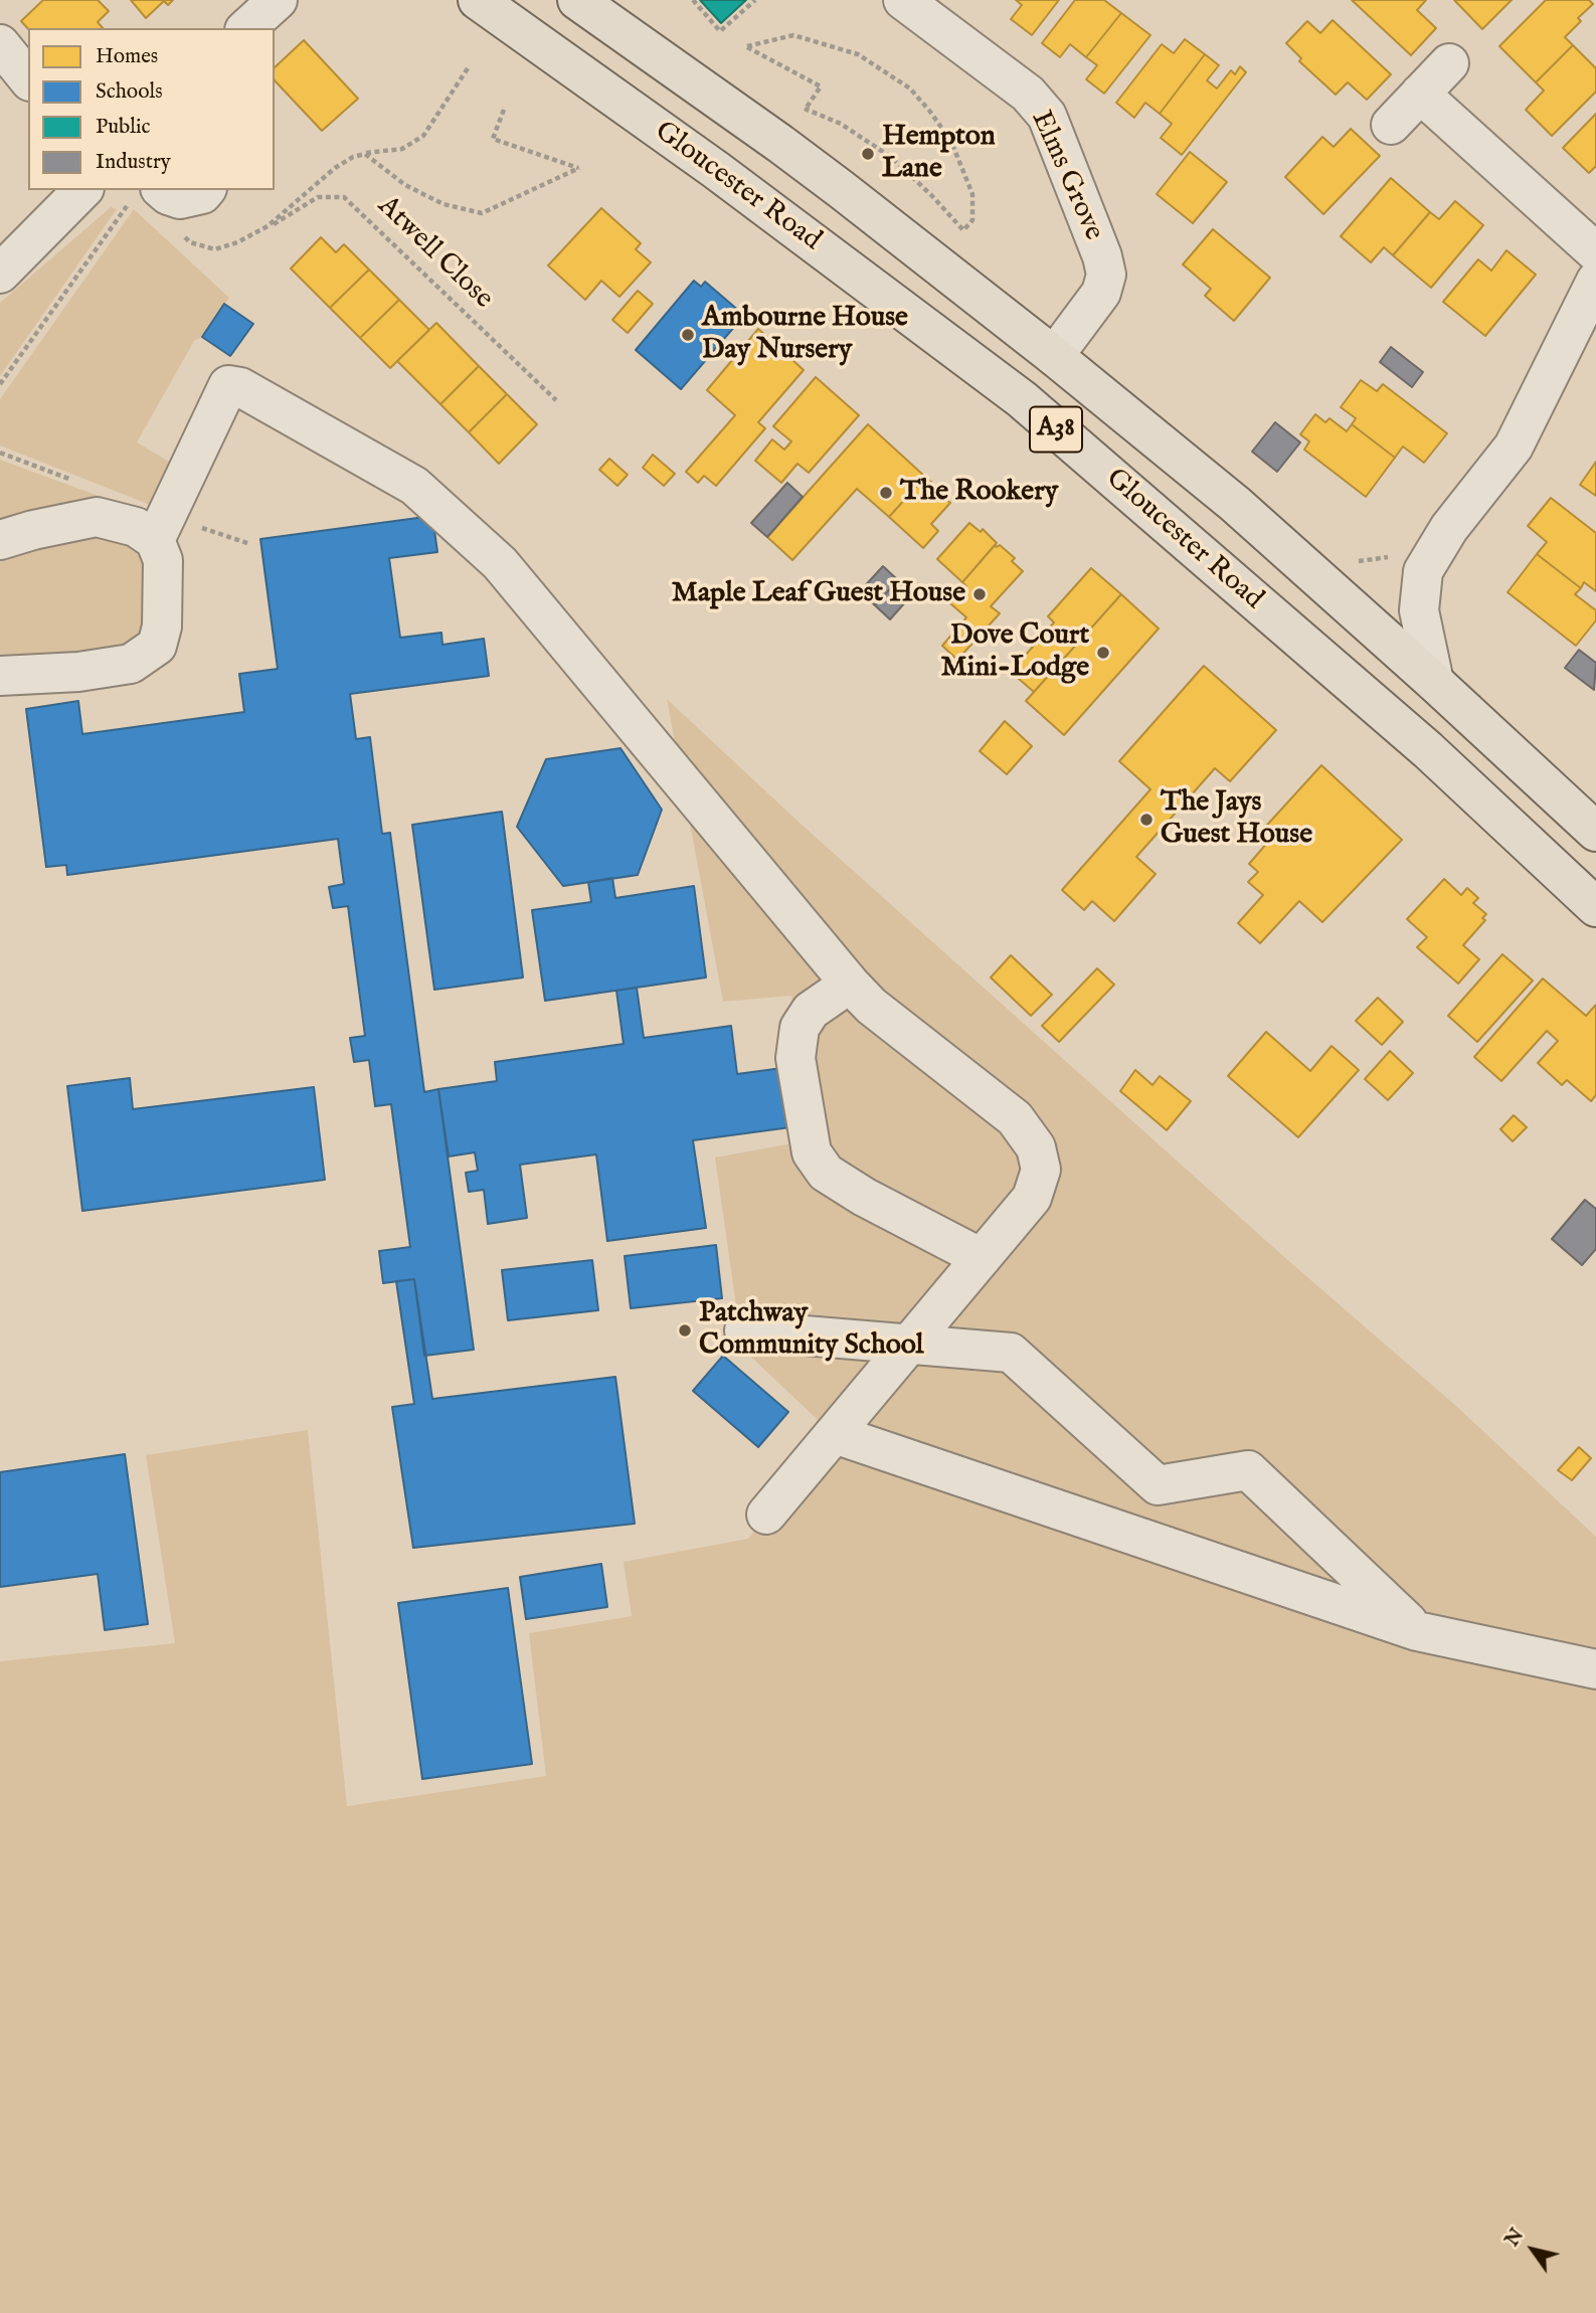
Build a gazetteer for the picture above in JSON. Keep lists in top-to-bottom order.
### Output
{
  "streets": {
    "main road": ["Gloucester Road", "A38"],
    "street": ["Elms Grove"],
    "path": ["Atwell Close"]
  },
  "crossings": [
    ["Elms Grove", "Gloucester Road"]
  ],
  "places": [
    "Hempton Lane",
    "Ambourne House Day Nursery",
    "The Rookery",
    "Maple Leaf Guest House",
    "Dove Court Mini-Lodge",
    "The Jays Guest House",
    "Patchway Community School"
  ],
  "legend": [
    "Homes",
    "Schools",
    "Public",
    "Industry"
  ],
  "north": "top left"
}
